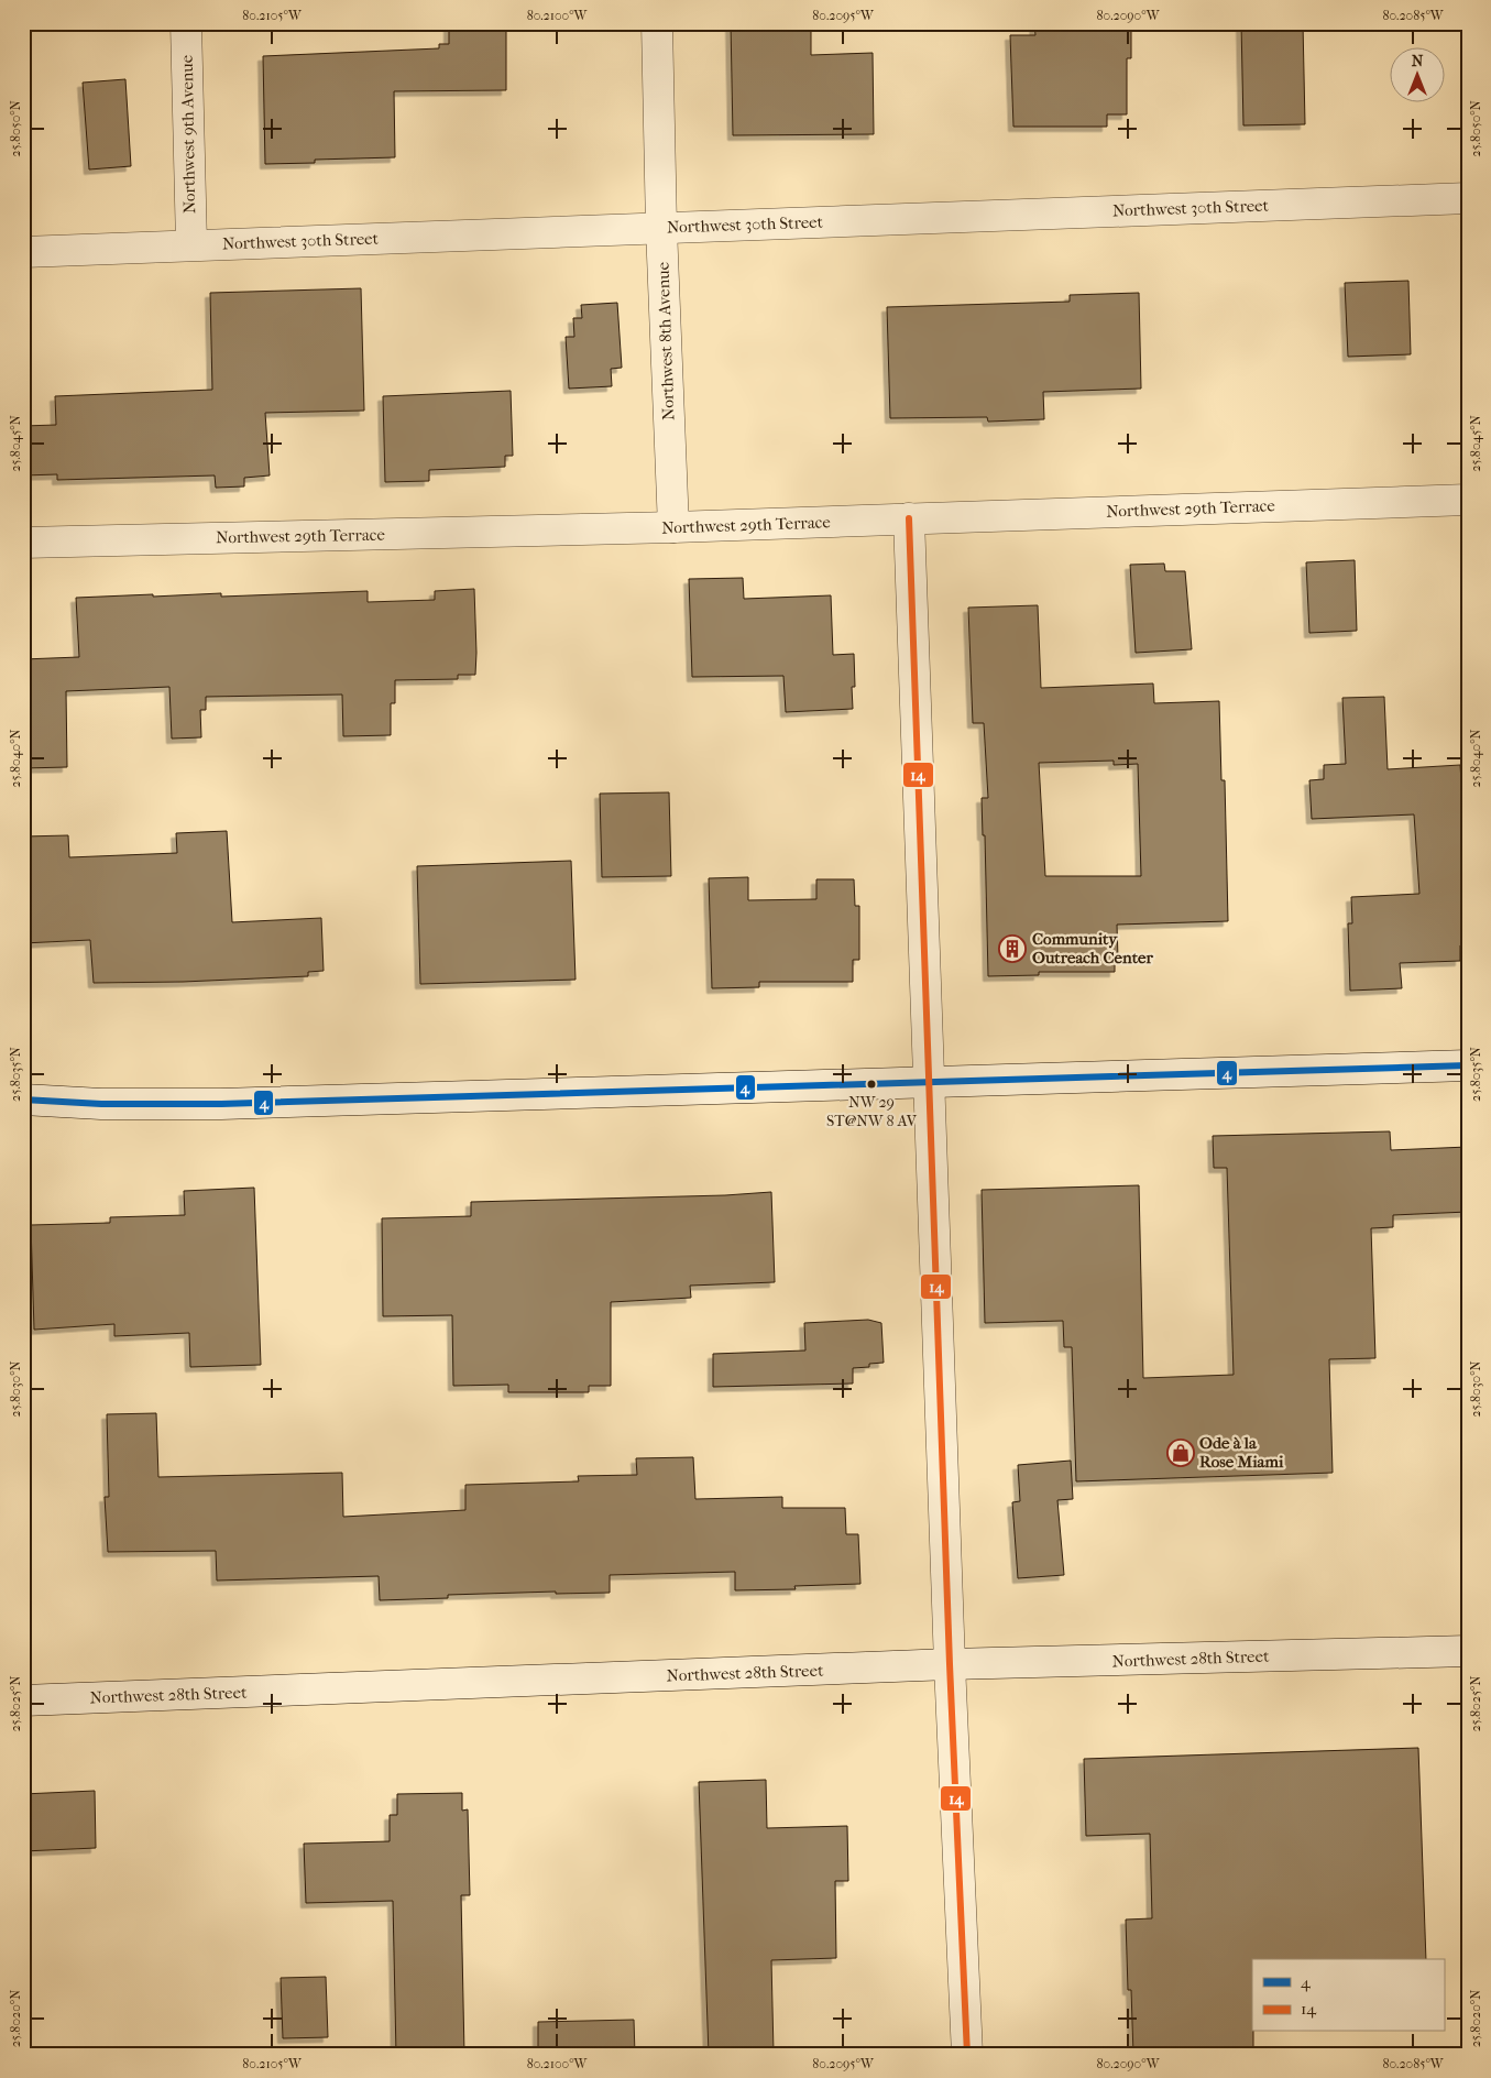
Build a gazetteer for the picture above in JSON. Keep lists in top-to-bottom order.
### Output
{
  "streets": {
    "street": [
      "Northwest 9th Avenue",
      "Northwest 30th Street",
      "Northwest 8th Avenue",
      "Northwest 29th Terrace",
      "Northwest 28th Street"
    ]
  },
  "crossings": [
    ["Northwest 9th Avenue", "Northwest 30th Street"],
    ["Northwest 30th Street", "Northwest 8th Avenue"],
    ["Northwest 8th Avenue", "Northwest 29th Terrace"]
  ],
  "places": {
    "building": ["Community Outreach Center"],
    "other": ["NW 29 ST@NW 8 AV"],
    "shop": ["Ode à la Rose Miami"]
  },
  "lines": ["transit line 14", "transit line 4"],
  "legend": ["4", "14"],
  "north": "top",
  "coordinates": [
    "80.2105°W",
    "80.2100°W",
    "80.2095°W",
    "80.2090°W",
    "80.2085°W",
    "25.8050°N",
    "25.8045°N",
    "25.8040°N",
    "25.8035°N",
    "25.8030°N",
    "25.8025°N",
    "25.8020°N"
  ]
}
